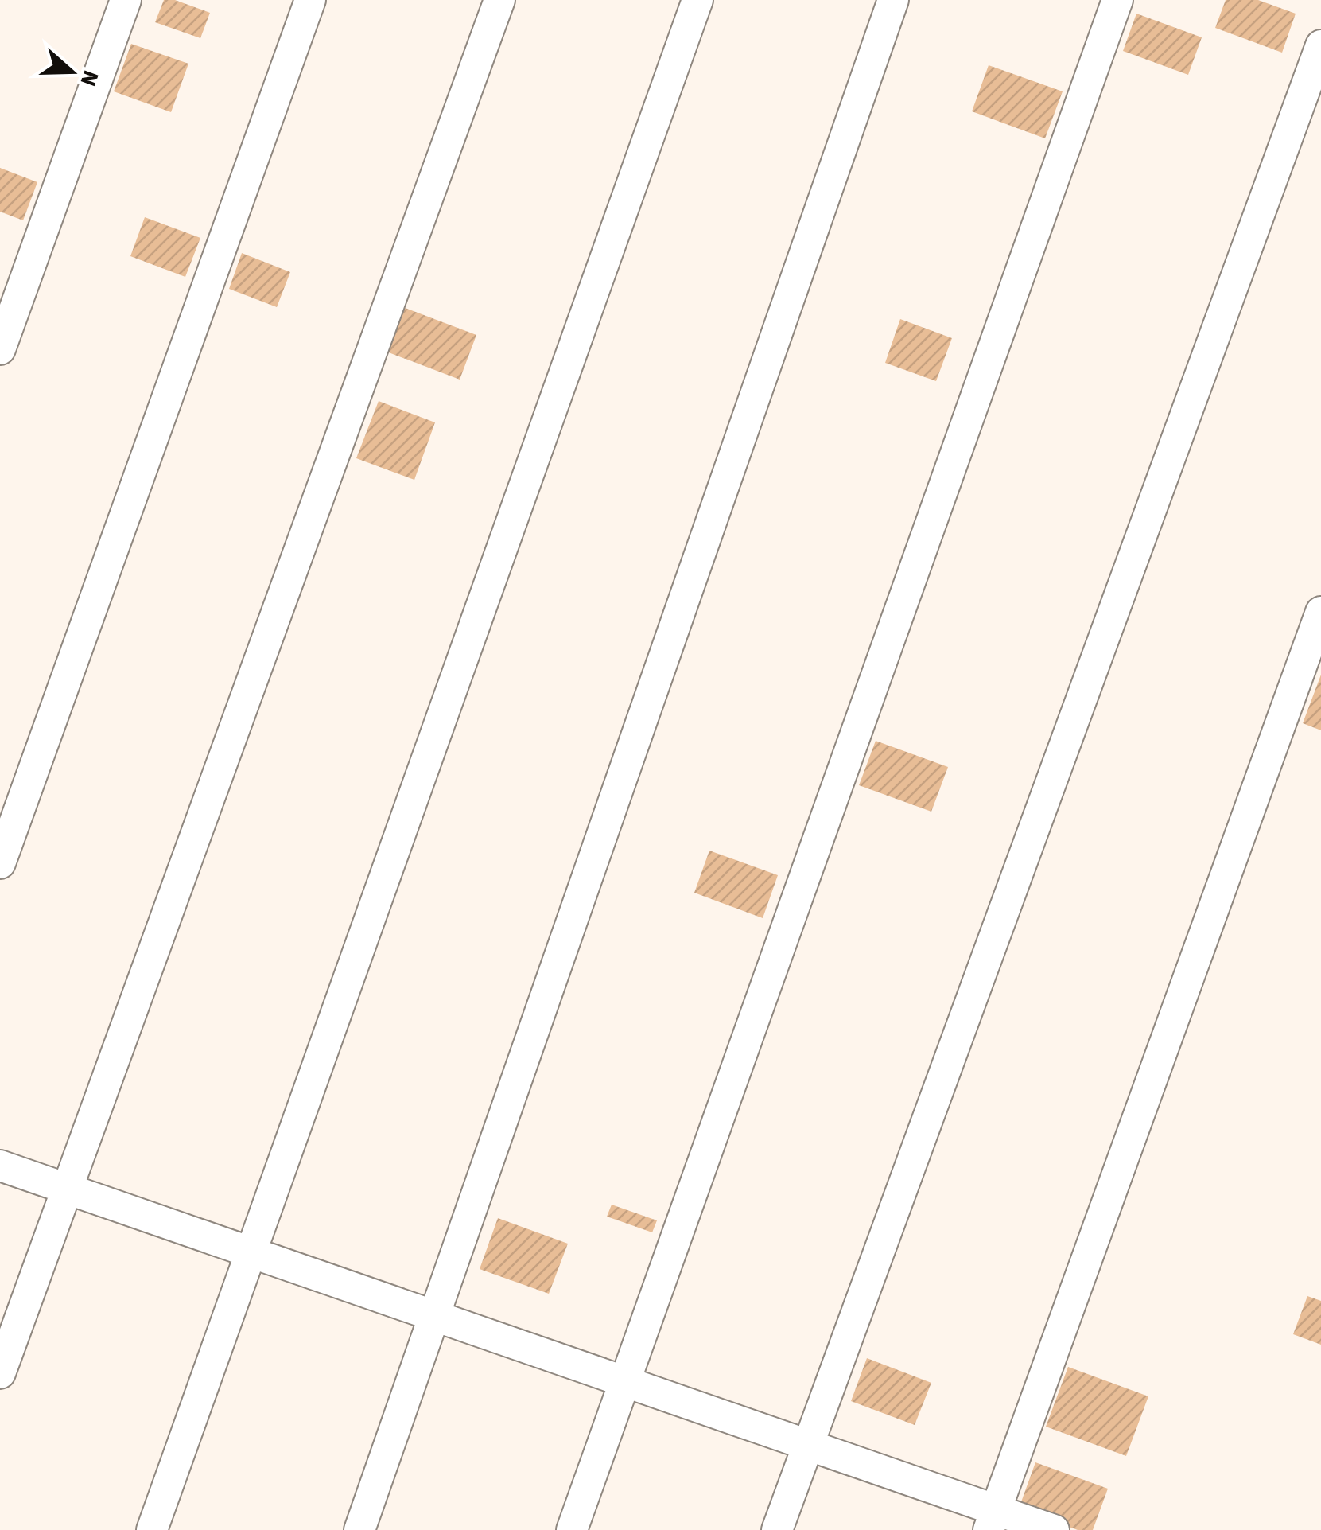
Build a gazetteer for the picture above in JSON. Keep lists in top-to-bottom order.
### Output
{
  "north": "right"
}
